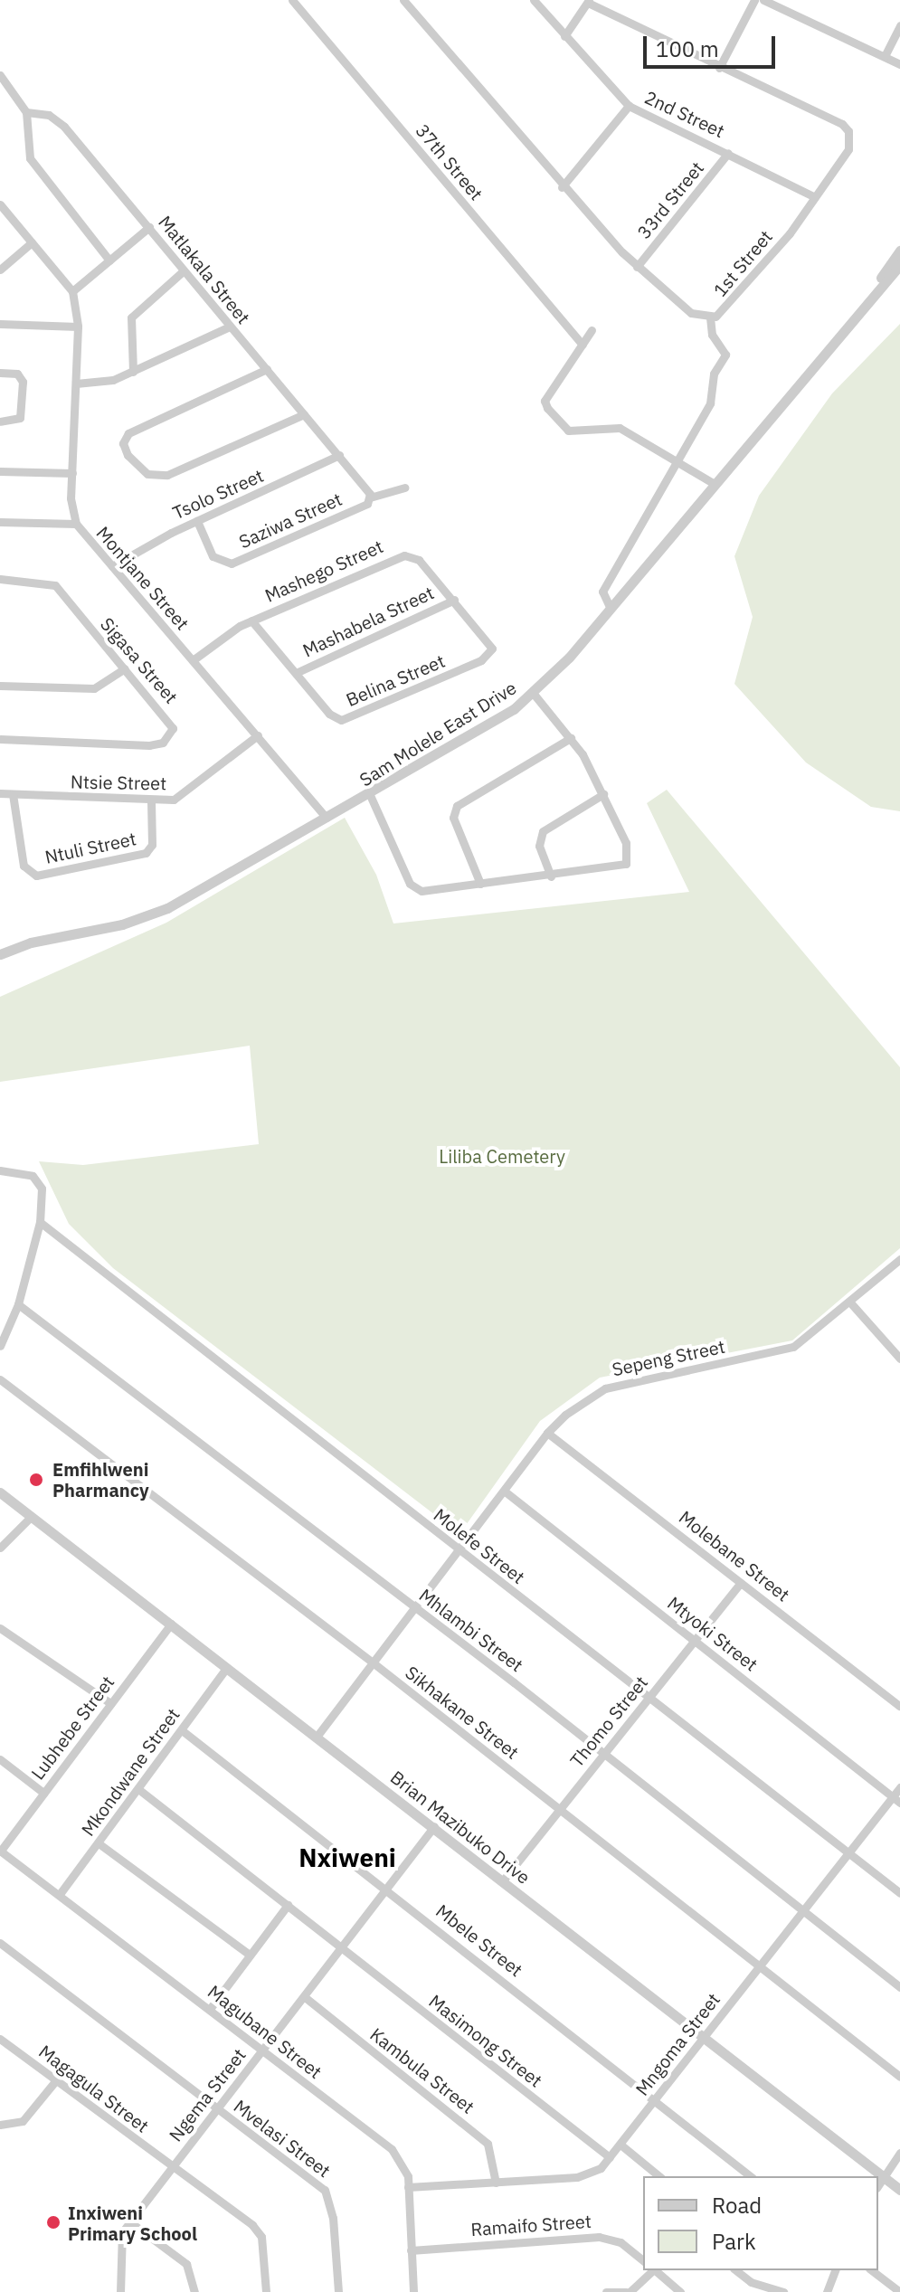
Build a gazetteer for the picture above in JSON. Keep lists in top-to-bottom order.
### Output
{
  "streets": {
    "street": [
      "2nd Street",
      "37th Street",
      "33rd Street",
      "1st Street",
      "Matlakala Street",
      "Tsolo Street",
      "Saziwa Street",
      "Mashego Street",
      "Montjane Street",
      "Mashabela Street",
      "Sigasa Street",
      "Belina Street",
      "Sam Molele East Drive",
      "Ntsie Street",
      "Ntuli Street",
      "Sepeng Street",
      "Molefe Street",
      "Molebane Street",
      "Mhlambi Street",
      "Mtyoki Street",
      "Sikhakane Street",
      "Thomo Street",
      "Lubhebe Street",
      "Mkondwane Street",
      "Brian Mazibuko Drive",
      "Mbele Street",
      "Magubane Street",
      "Masimong Street",
      "Mngoma Street",
      "Kambula Street",
      "Magagula Street",
      "Ngema Street",
      "Mvelasi Street",
      "Ramaifo Street"
    ]
  },
  "crossings": [
    ["2nd Street", "33rd Street"],
    ["2nd Street", "1st Street"],
    ["33rd Street", "1st Street"],
    ["Matlakala Street", "Tsolo Street"],
    ["Matlakala Street", "Saziwa Street"],
    ["Tsolo Street", "Saziwa Street"],
    ["Tsolo Street", "Montjane Street"],
    ["Mashego Street", "Montjane Street"],
    ["Mashego Street", "Mashabela Street"],
    ["Mashego Street", "Belina Street"],
    ["Montjane Street", "Sam Molele East Drive"],
    ["Montjane Street", "Ntsie Street"],
    ["Mashabela Street", "Belina Street"],
    ["Ntsie Street", "Ntuli Street"],
    ["Sepeng Street", "Molefe Street"],
    ["Sepeng Street", "Molebane Street"],
    ["Sepeng Street", "Mhlambi Street"],
    ["Sepeng Street", "Mtyoki Street"],
    ["Sepeng Street", "Sikhakane Street"],
    ["Sepeng Street", "Brian Mazibuko Drive"],
    ["Molefe Street", "Thomo Street"],
    ["Molefe Street", "Mngoma Street"],
    ["Molebane Street", "Thomo Street"],
    ["Mhlambi Street", "Thomo Street"],
    ["Mhlambi Street", "Mngoma Street"],
    ["Mtyoki Street", "Thomo Street"],
    ["Mtyoki Street", "Mngoma Street"],
    ["Sikhakane Street", "Thomo Street"],
    ["Sikhakane Street", "Mngoma Street"],
    ["Thomo Street", "Brian Mazibuko Drive"],
    ["Lubhebe Street", "Brian Mazibuko Drive"],
    ["Lubhebe Street", "Magubane Street"],
    ["Mkondwane Street", "Brian Mazibuko Drive"],
    ["Mkondwane Street", "Mbele Street"],
    ["Mkondwane Street", "Magubane Street"],
    ["Mkondwane Street", "Masimong Street"],
    ["Brian Mazibuko Drive", "Mngoma Street"],
    ["Brian Mazibuko Drive", "Ngema Street"],
    ["Mbele Street", "Mngoma Street"],
    ["Mbele Street", "Ngema Street"],
    ["Magubane Street", "Mngoma Street"],
    ["Magubane Street", "Ngema Street"],
    ["Magubane Street", "Ramaifo Street"],
    ["Masimong Street", "Mngoma Street"],
    ["Masimong Street", "Ngema Street"],
    ["Mngoma Street", "Kambula Street"],
    ["Kambula Street", "Ngema Street"],
    ["Magagula Street", "Ngema Street"],
    ["Ngema Street", "Mvelasi Street"]
  ],
  "districts": ["Nxiweni"],
  "parks": ["Liliba Cemetery"],
  "places": ["Emfihlweni Pharmancy", "Inxiweni Primary School"],
  "legend": ["Road", "Park"],
  "scale_bar": "100 m"
}
